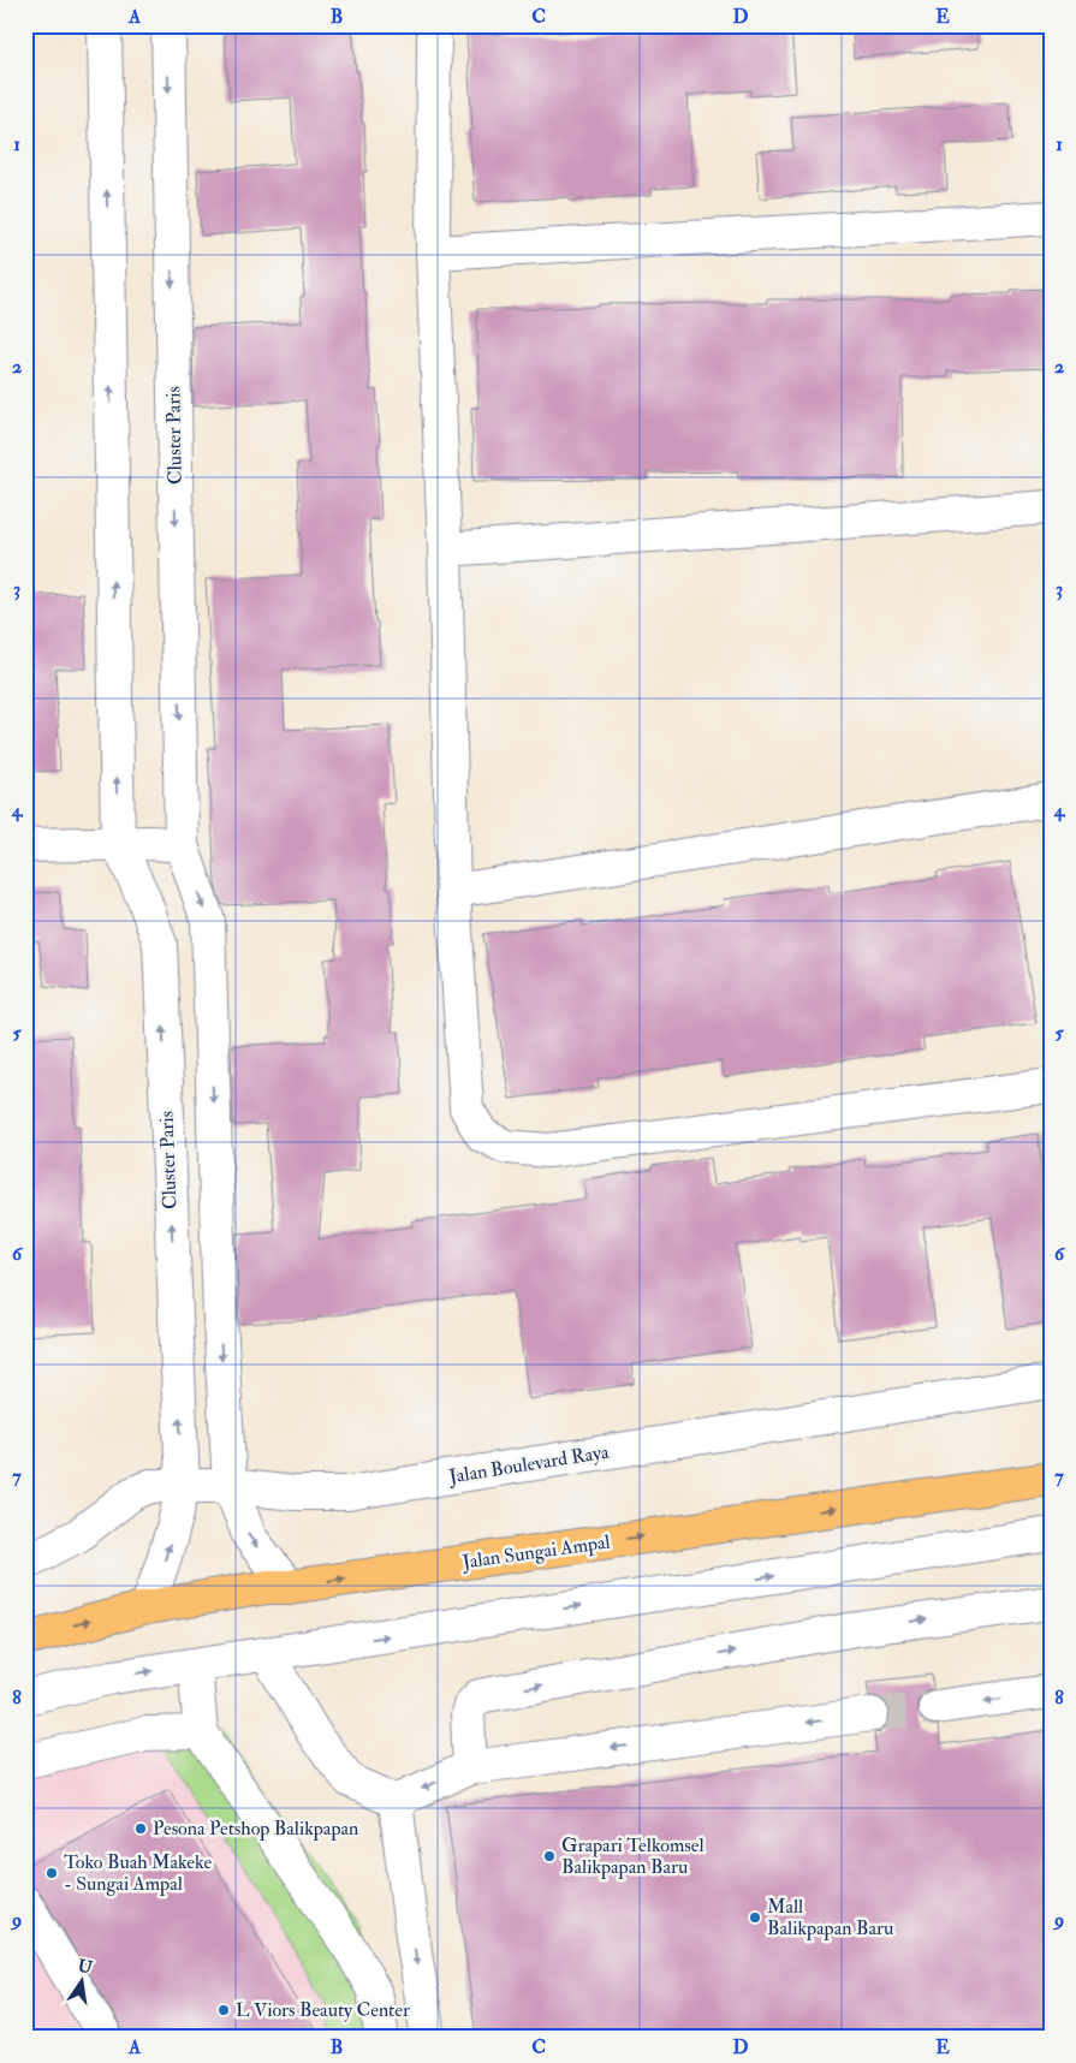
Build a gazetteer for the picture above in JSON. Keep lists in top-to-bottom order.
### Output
{
  "streets": {
    "main road": ["Jalan Sungai Ampal"],
    "street": ["Cluster Paris", "Jalan Boulevard Raya"]
  },
  "crossings": [
    ["Cluster Paris", "Jalan Boulevard Raya"],
    ["Cluster Paris", "Jalan Sungai Ampal"]
  ],
  "one_way": ["Jalan Sungai Ampal"],
  "places": [
    "Pesona Petshop Balikpapan",
    "Grapari Telkomsel Balikpapan Baru",
    "Toko Buah Makeke - Sungai Ampal",
    "Mall Balikpapan Baru",
    "L Viors Beauty Center"
  ],
  "north": "top",
  "grid": {
    "columns": [
      "A",
      "B",
      "C",
      "D",
      "E"
    ],
    "rows": [
      "1",
      "2",
      "3",
      "4",
      "5",
      "6",
      "7",
      "8",
      "9"
    ]
  }
}
